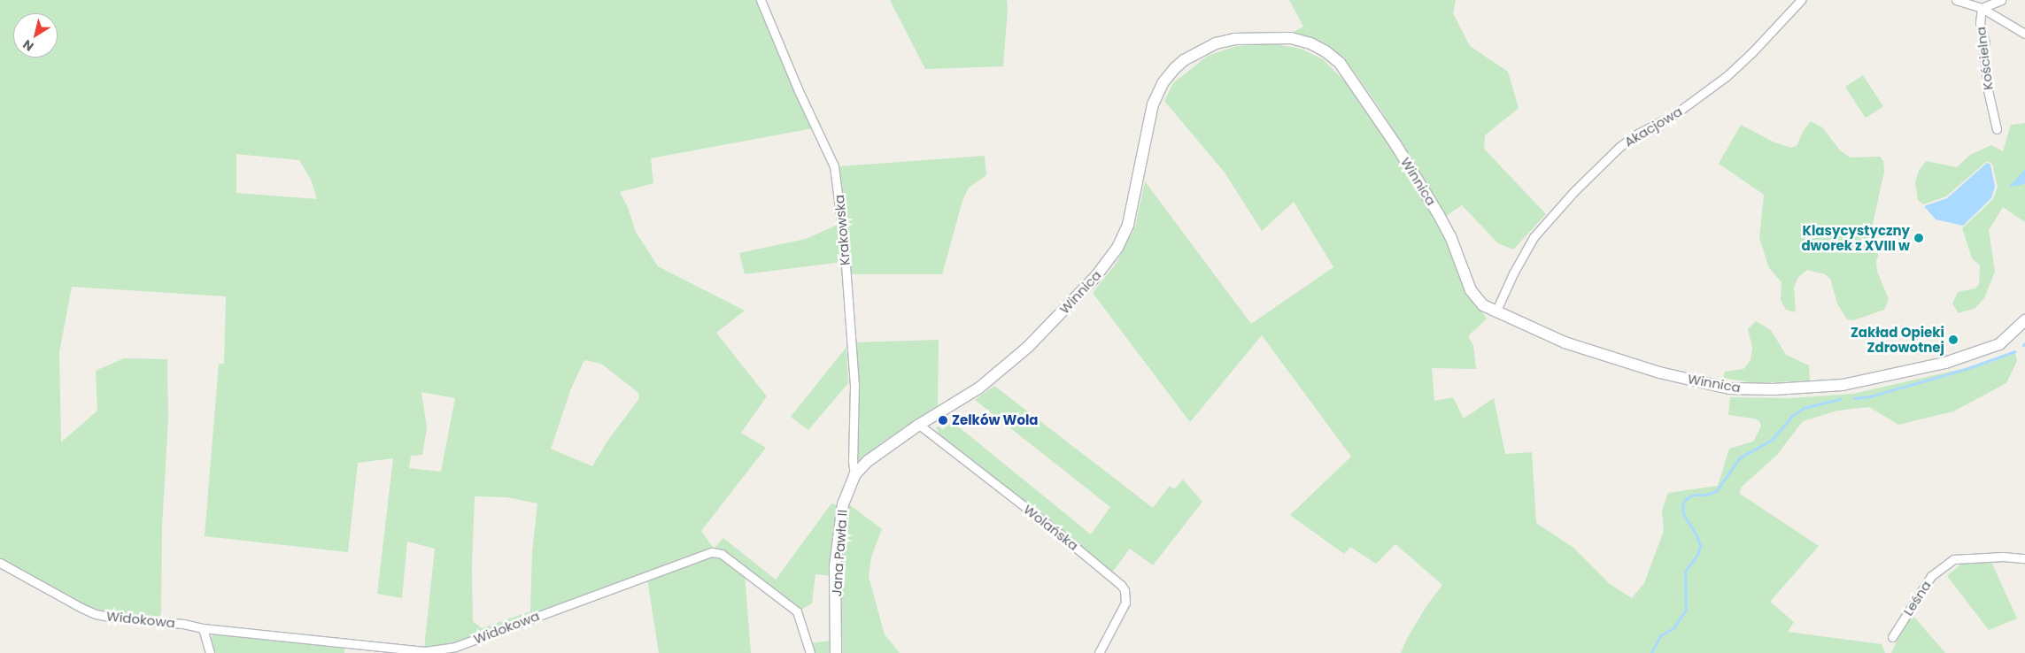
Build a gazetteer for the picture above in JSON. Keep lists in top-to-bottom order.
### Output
{
  "streets": {
    "street": [
      "Kościelna",
      "Akacjowa",
      "Winnica",
      "Krakowska",
      "Wolańska",
      "Jana Pawła II",
      "Leśna",
      "Widokowa"
    ]
  },
  "crossings": [
    ["Akacjowa", "Winnica"],
    ["Winnica", "Jana Pawła II"],
    ["Krakowska", "Jana Pawła II"],
    ["Wolańska", "Jana Pawła II"]
  ],
  "places": ["Klasycystyczny dworek z XVIII w", "Zakład Opieki Zdrowotnej", "Zelków Wola"],
  "north": "bottom left"
}
